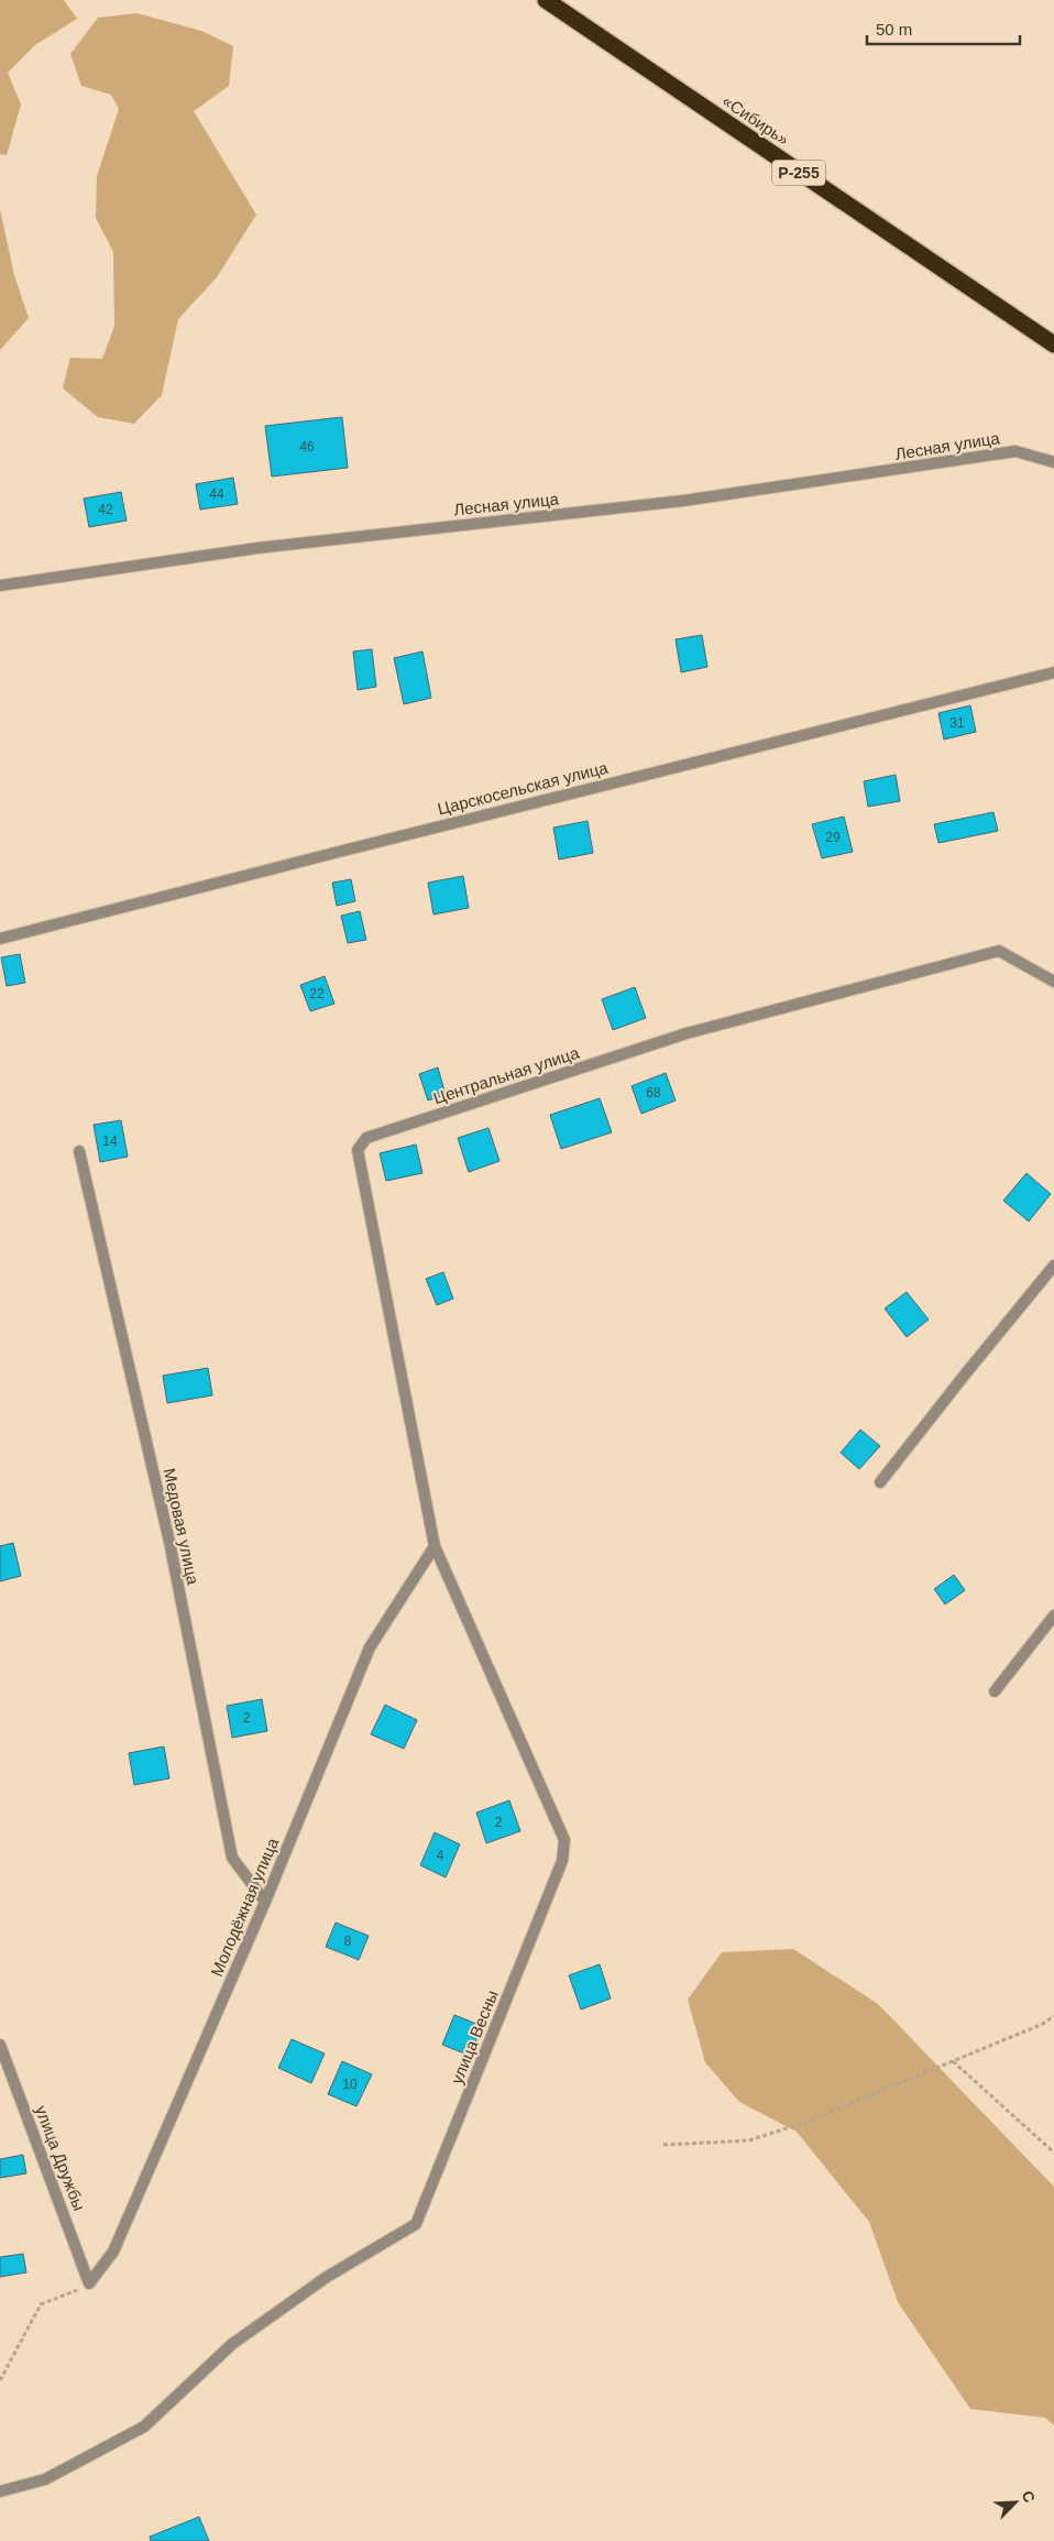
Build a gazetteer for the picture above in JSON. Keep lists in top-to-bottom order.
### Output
{
  "streets": {
    "highway": ["«Сибирь»", "Р-255"],
    "street": [
      "Лесная улица",
      "Царскосельская улица",
      "Центральная улица",
      "Медовая улица",
      "Молодёжная улица",
      "улица Весны",
      "улица Дружбы"
    ]
  },
  "crossings": [
    ["Центральная улица", "Молодёжная улица"],
    ["Центральная улица", "улица Весны"],
    ["Медовая улица", "Молодёжная улица"],
    ["Молодёжная улица", "улица Дружбы"]
  ],
  "house_numbers": [
    "46",
    "44",
    "42",
    "31",
    "29",
    "22",
    "68",
    "14",
    "2",
    "2",
    "4",
    "8",
    "10"
  ],
  "scale_bar": "50 m",
  "north": "top right"
}
